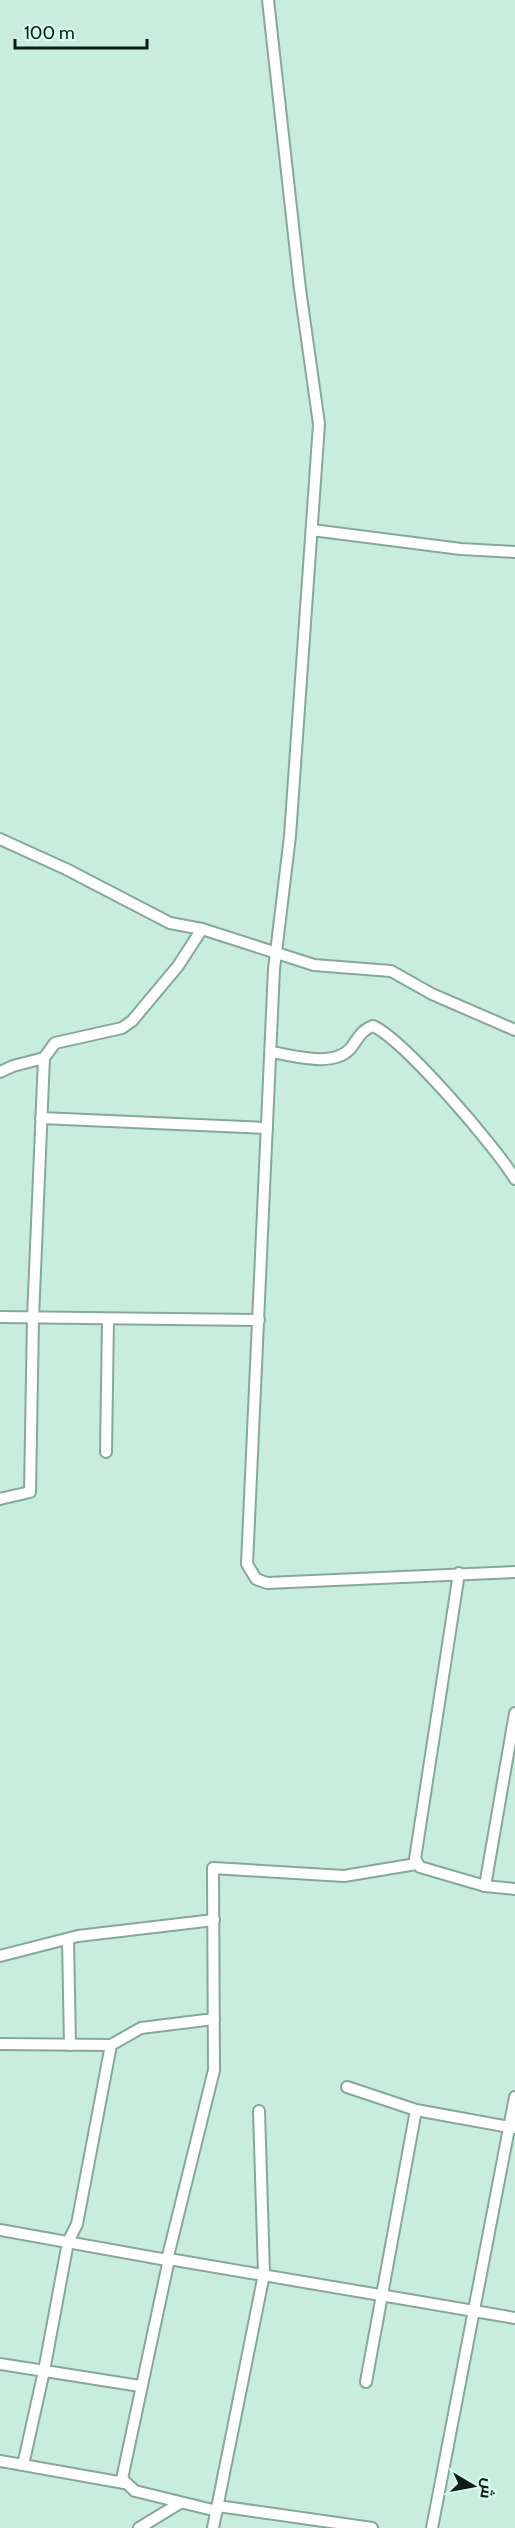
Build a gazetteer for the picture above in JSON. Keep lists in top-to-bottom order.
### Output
{
  "scale_bar": "100 m",
  "north": "right"
}
